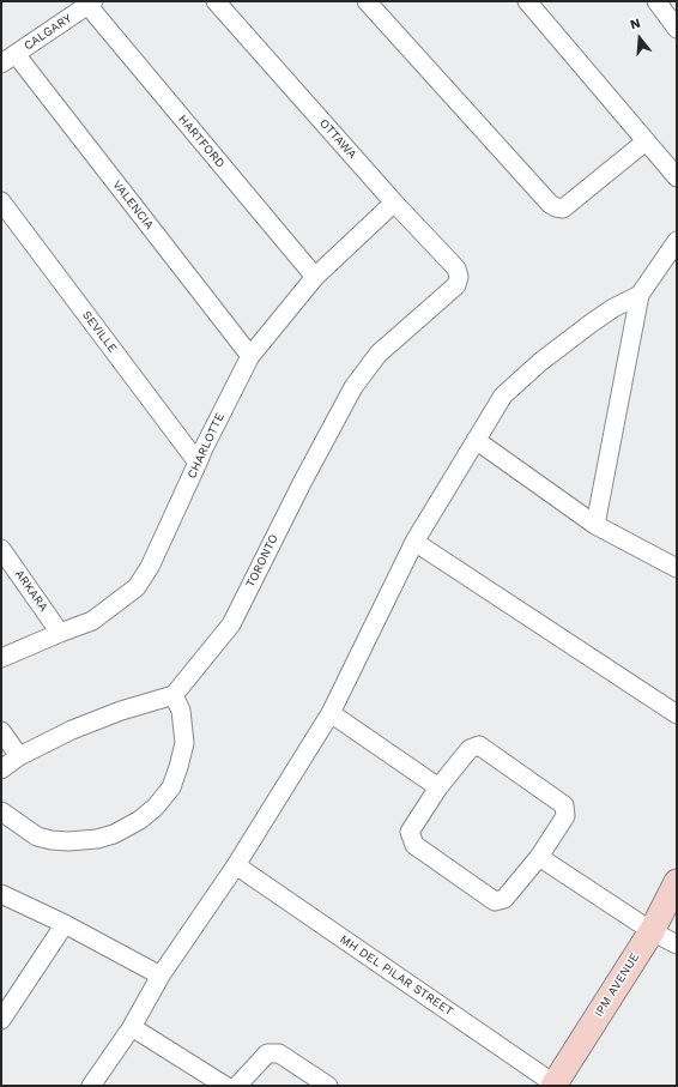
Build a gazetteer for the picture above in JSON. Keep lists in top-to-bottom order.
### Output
{
  "streets": {
    "street": [
      "CALGARY",
      "OTTAWA",
      "HARTFORD",
      "VALENCIA",
      "SEVILLE",
      "CHARLOTTE",
      "TORONTO",
      "ARKARA",
      "MH DEL PILAR STREET",
      "IPM AVENUE"
    ]
  },
  "crossings": [
    ["CALGARY", "HARTFORD"],
    ["CALGARY", "VALENCIA"],
    ["OTTAWA", "CHARLOTTE"],
    ["OTTAWA", "TORONTO"],
    ["HARTFORD", "CHARLOTTE"],
    ["VALENCIA", "CHARLOTTE"],
    ["SEVILLE", "CHARLOTTE"],
    ["CHARLOTTE", "ARKARA"],
    ["MH DEL PILAR STREET", "IPM AVENUE"]
  ],
  "north": "top"
}
